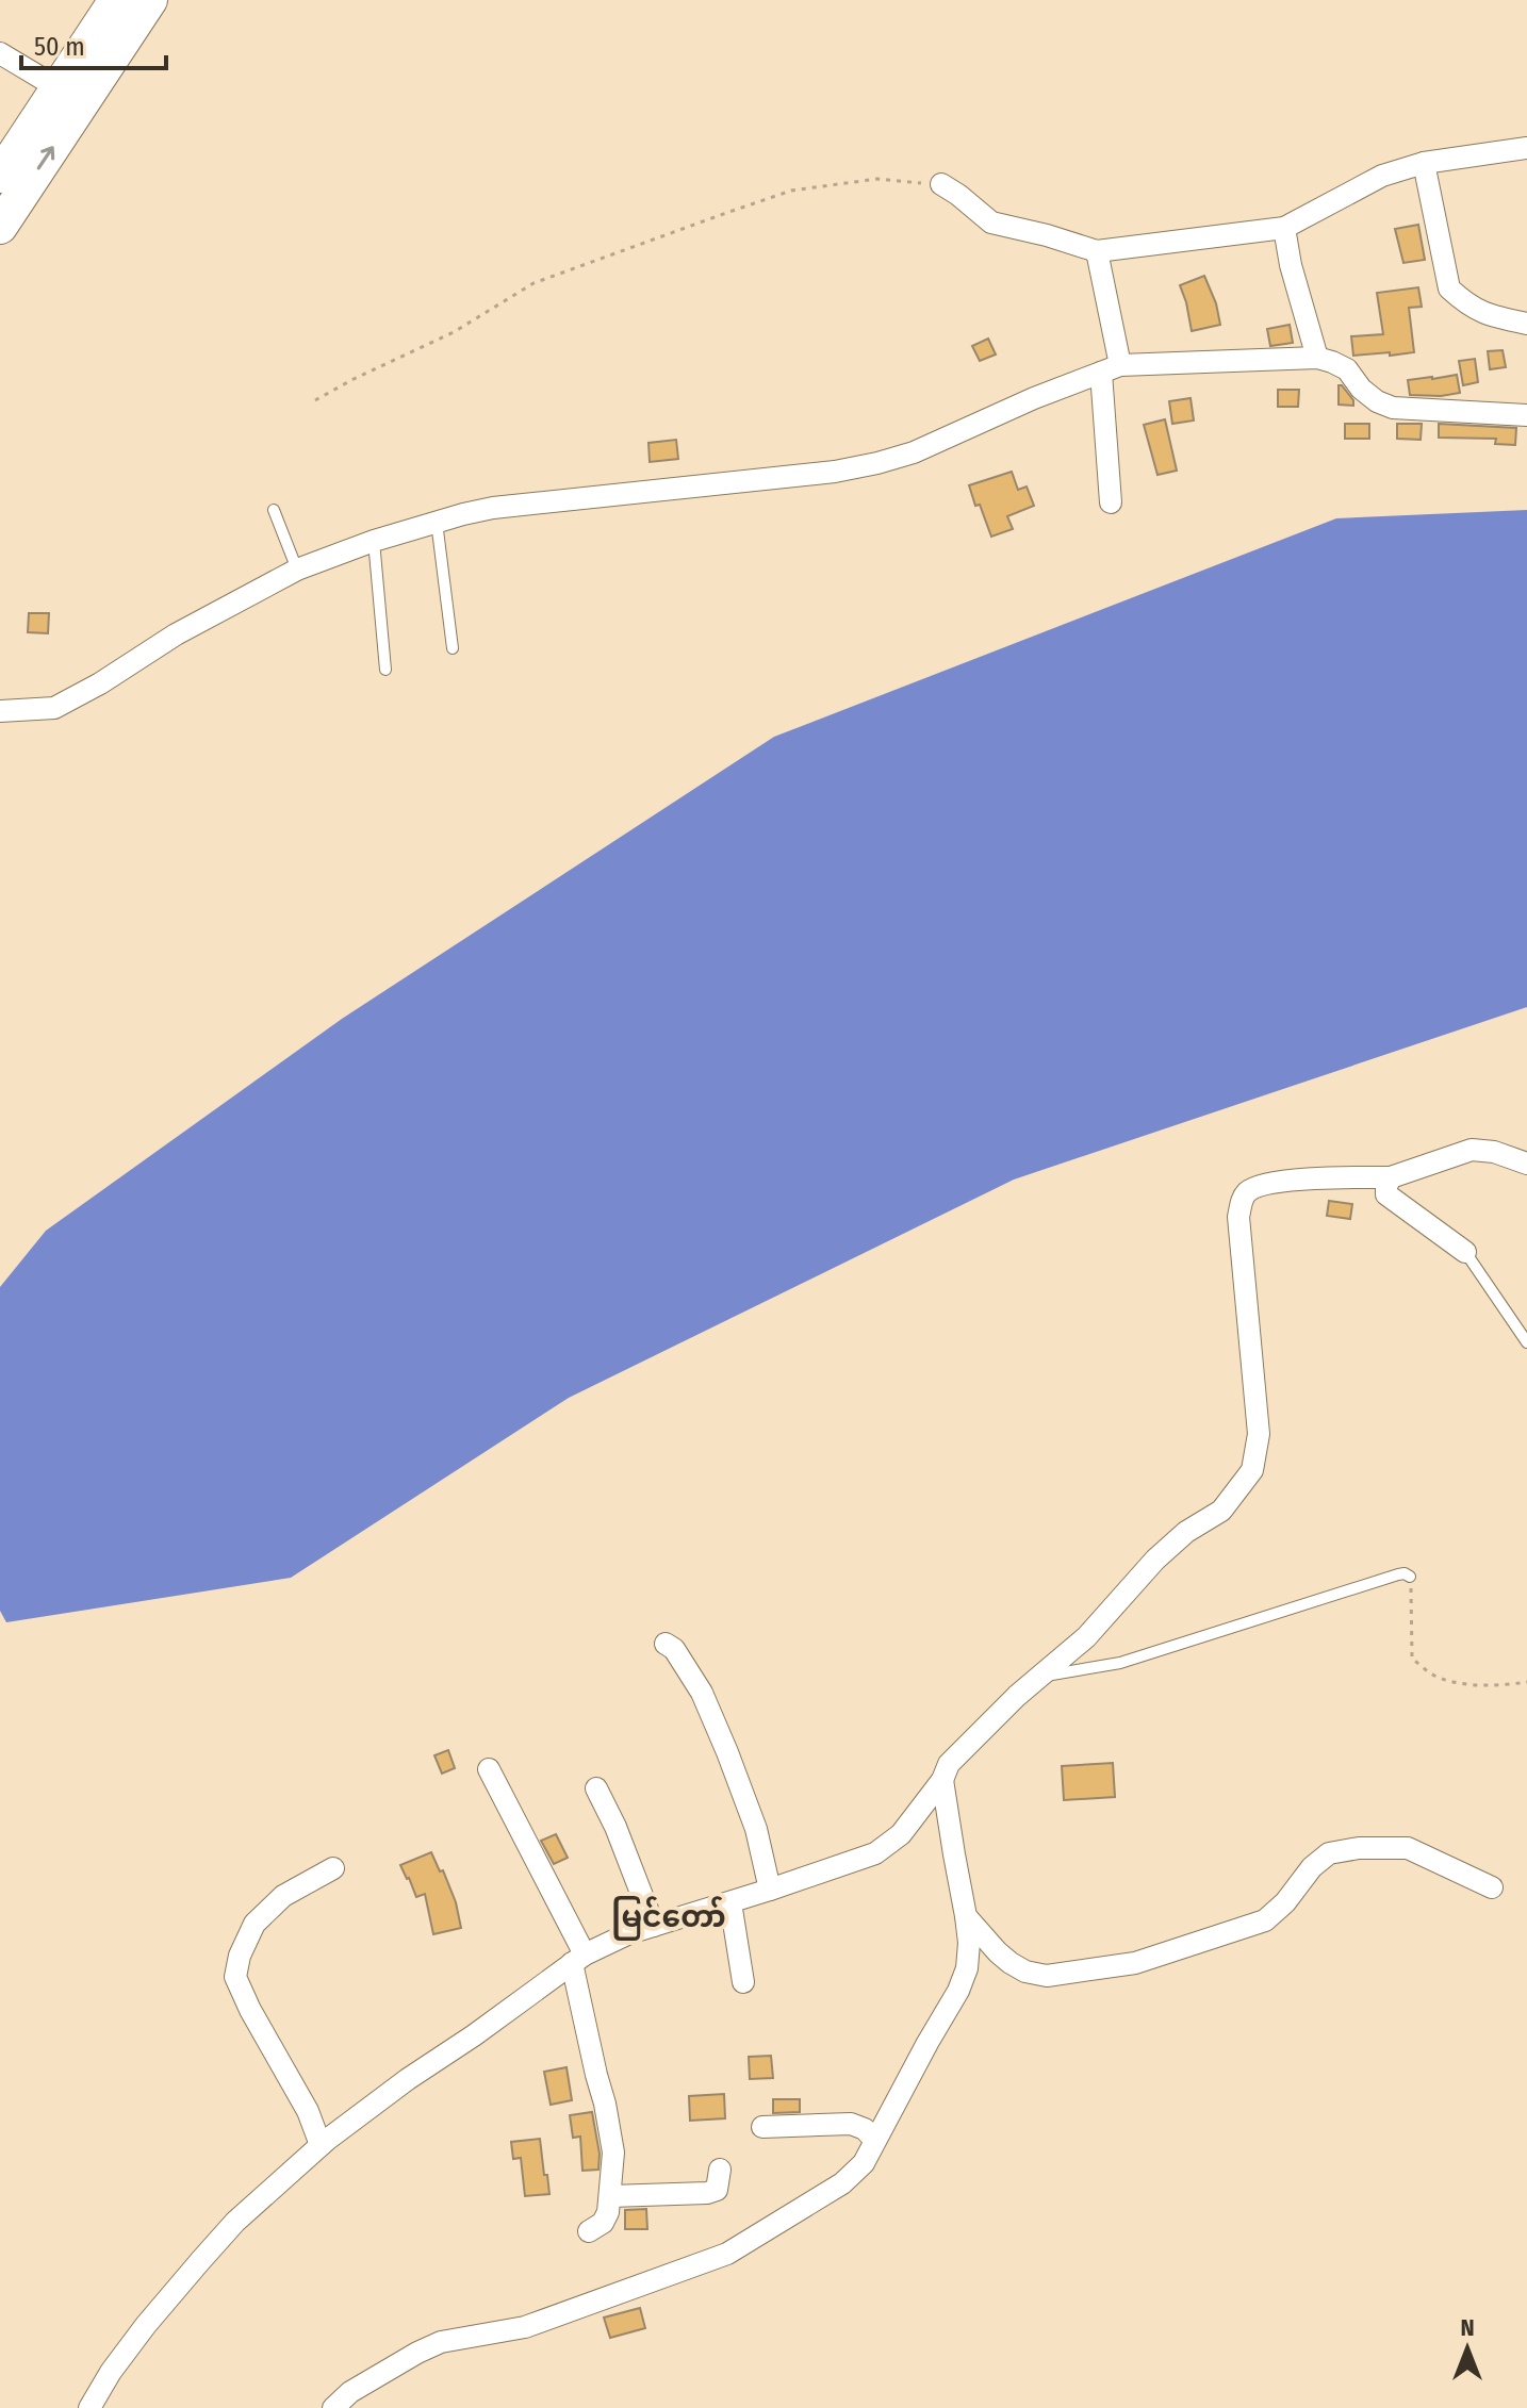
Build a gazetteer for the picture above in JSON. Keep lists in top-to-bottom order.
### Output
{
  "districts": ["မြင်တော်"],
  "scale_bar": "50 m",
  "north": "top"
}
